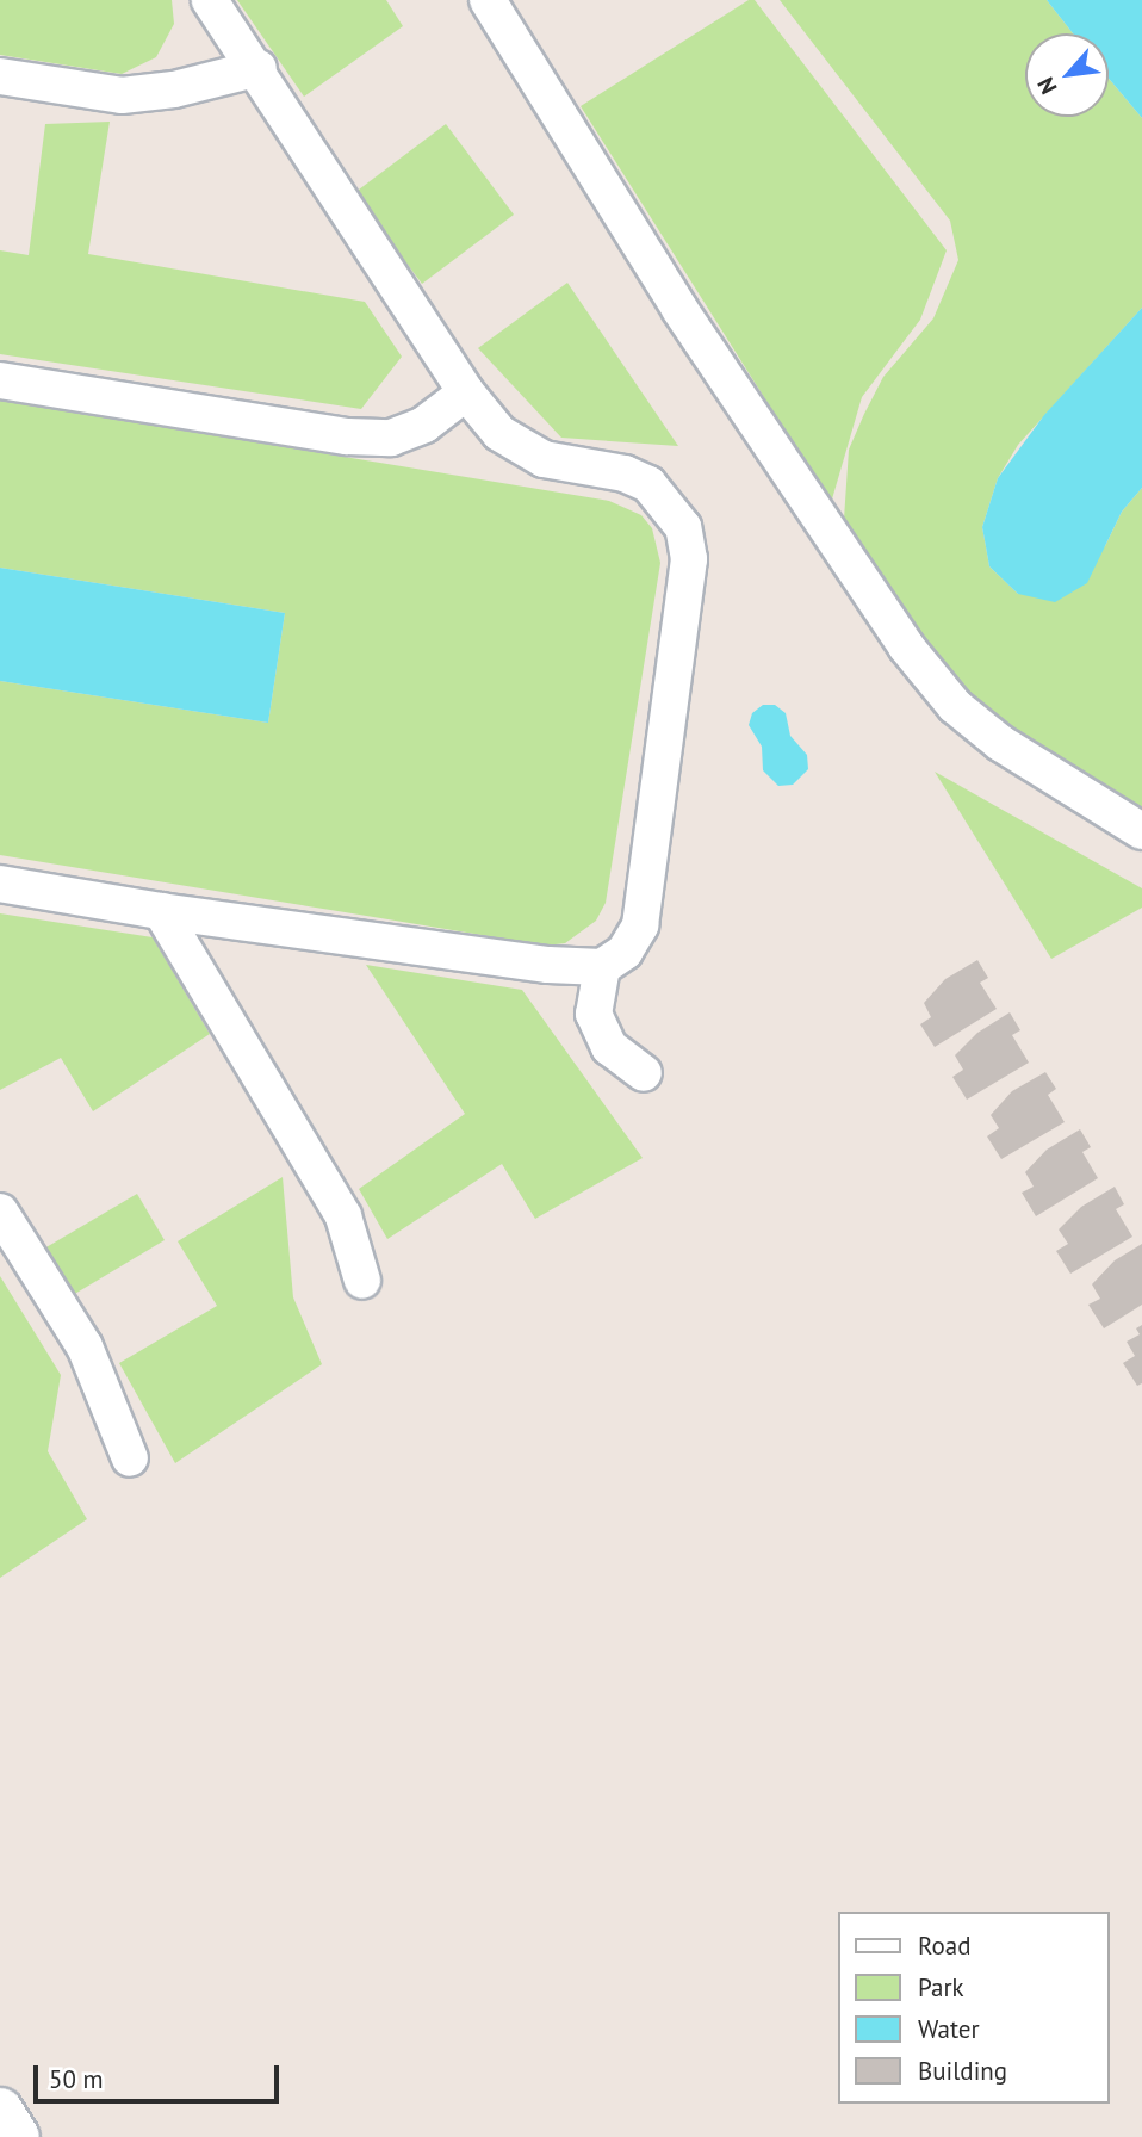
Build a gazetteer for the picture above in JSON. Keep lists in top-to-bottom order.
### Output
{
  "legend": [
    "Road",
    "Park",
    "Water",
    "Building"
  ],
  "scale_bar": "50 m",
  "north": "bottom left"
}
